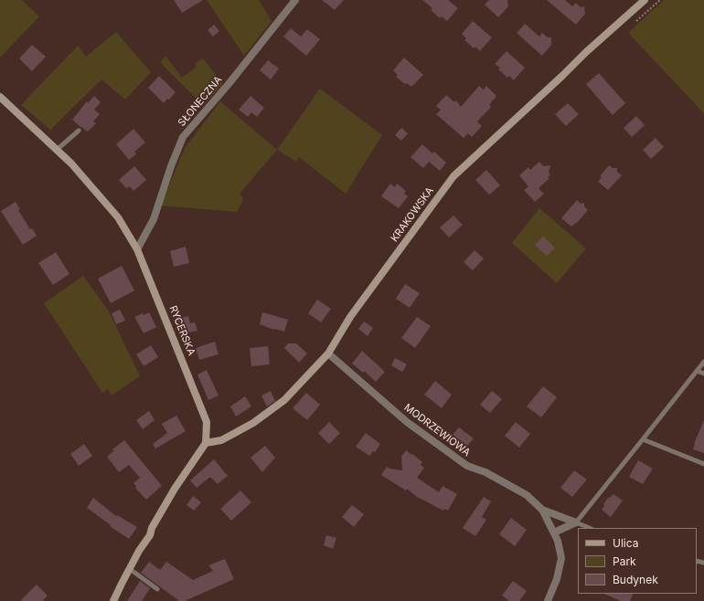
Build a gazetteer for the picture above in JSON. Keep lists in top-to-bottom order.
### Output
{
  "streets": {
    "street": [
      "SŁONECZNA",
      "KRAKOWSKA",
      "RYCERSKA",
      "MODRZEWIOWA"
    ]
  },
  "crossings": [
    ["SŁONECZNA", "RYCERSKA"],
    ["KRAKOWSKA", "RYCERSKA"],
    ["KRAKOWSKA", "MODRZEWIOWA"]
  ],
  "legend": ["Ulica", "Park", "Budynek"]
}
